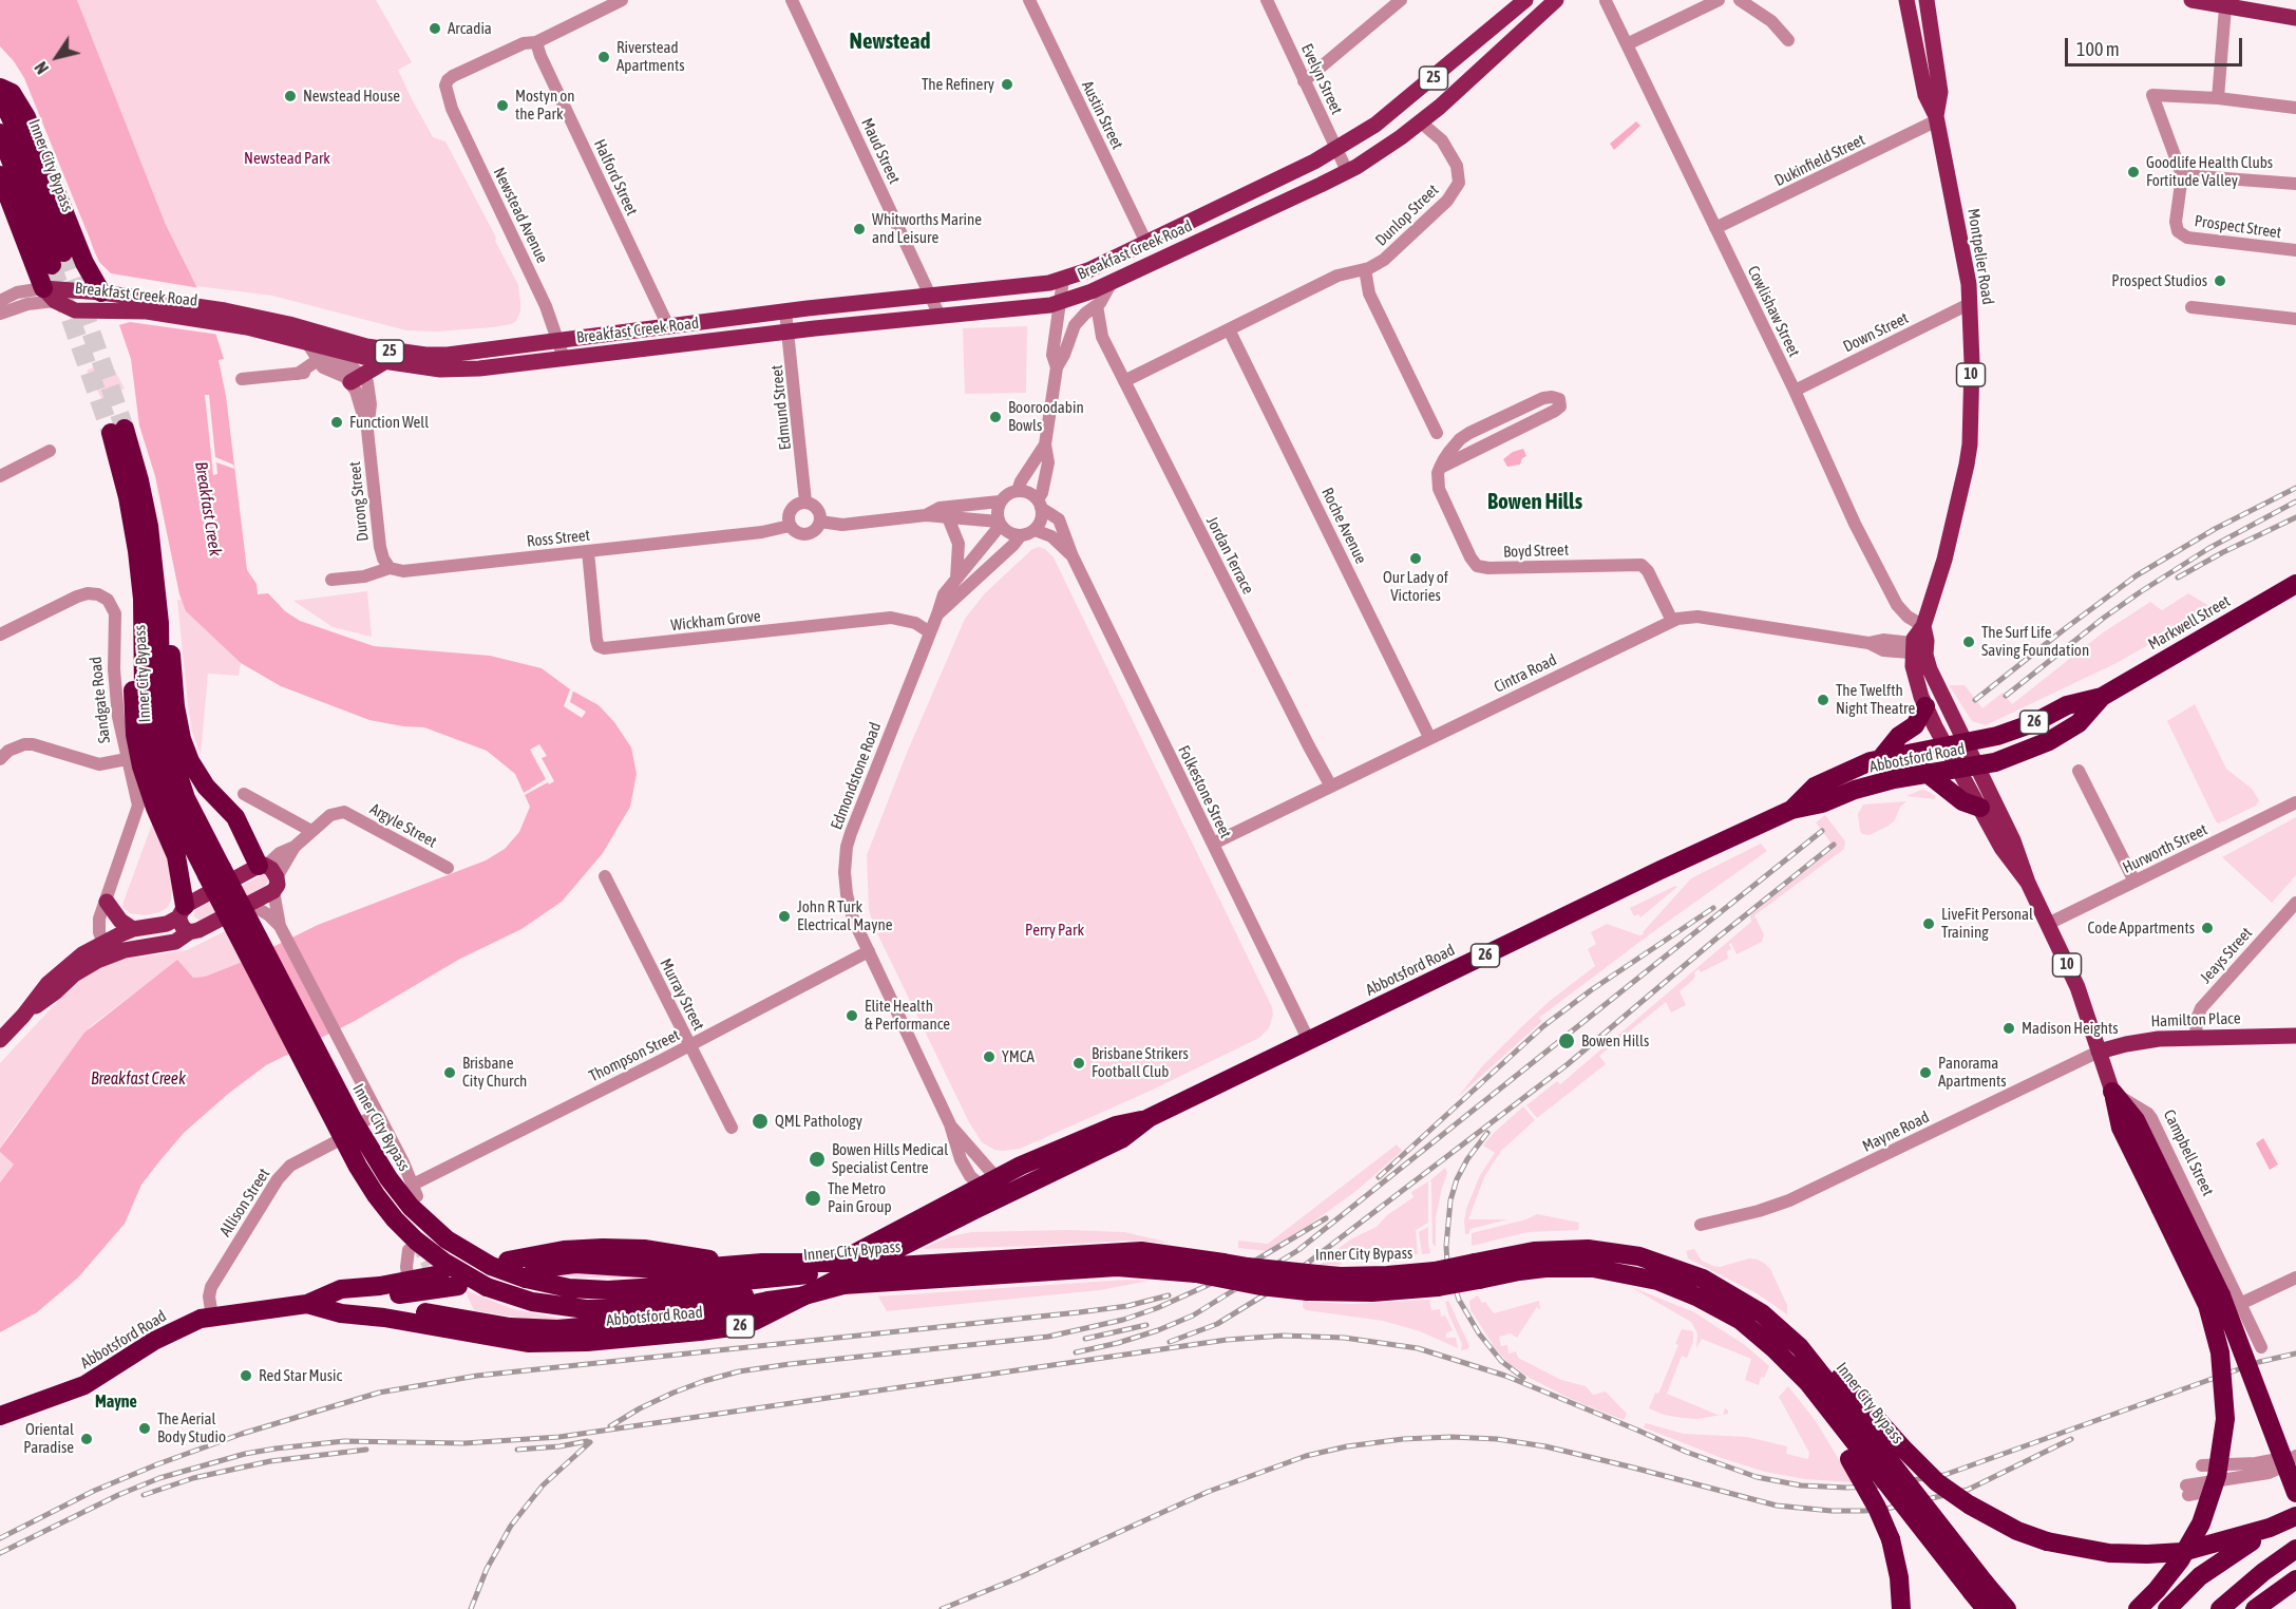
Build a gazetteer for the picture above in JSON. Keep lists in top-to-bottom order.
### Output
{
  "streets": {
    "highway": [
      "Inner City Bypass",
      "Markwell Street",
      "26",
      "Abbotsford Road"
    ],
    "main road": [
      "25",
      "Breakfast Creek Road",
      "Montpelier Road",
      "10",
      "Hamilton Place"
    ],
    "street": [
      "Evelyn Street",
      "Austin Street",
      "Maud Street",
      "Dukinfield Street",
      "Halford Street",
      "Newstead Avenue",
      "Dunlop Street",
      "Prospect Street",
      "Cowlishaw Street",
      "Down Street",
      "Edmund Street",
      "Durong Street",
      "Roche Avenue",
      "Ross Street",
      "Boyd Street",
      "Jordan Terrace",
      "Wickham Grove",
      "Cintra Road",
      "Sandgate Road",
      "Edmondstone Road",
      "Folkestone Street",
      "Argyle Street",
      "Hurworth Street",
      "Jeays Street",
      "Murray Street",
      "Thompson Street",
      "Mayne Road",
      "Campbell Street",
      "Allison Street"
    ]
  },
  "crossings": [
    ["Evelyn Street", "Breakfast Creek Road"],
    ["Austin Street", "Breakfast Creek Road"],
    ["Maud Street", "Breakfast Creek Road"],
    ["Dukinfield Street", "Montpelier Road"],
    ["Dukinfield Street", "Cowlishaw Street"],
    ["Halford Street", "Newstead Avenue"],
    ["Halford Street", "Breakfast Creek Road"],
    ["Newstead Avenue", "Breakfast Creek Road"],
    ["Dunlop Street", "Breakfast Creek Road"],
    ["Breakfast Creek Road", "Edmund Street"],
    ["Montpelier Road", "Cowlishaw Street"],
    ["Montpelier Road", "Down Street"],
    ["Montpelier Road", "10"],
    ["Montpelier Road", "Cintra Road"],
    ["Cowlishaw Street", "Down Street"],
    ["10", "Markwell Street"],
    ["10", "Cintra Road"],
    ["10", "Abbotsford Road"],
    ["10", "Hurworth Street"],
    ["10", "Hamilton Place"],
    ["10", "Mayne Road"],
    ["Edmund Street", "Ross Street"],
    ["Durong Street", "Ross Street"],
    ["Roche Avenue", "Cintra Road"],
    ["Ross Street", "Wickham Grove"],
    ["Boyd Street", "Cintra Road"],
    ["Jordan Terrace", "Cintra Road"],
    ["Wickham Grove", "Edmondstone Road"],
    ["Markwell Street", "Abbotsford Road"],
    ["Cintra Road", "Folkestone Street"],
    ["Abbotsford Road", "Edmondstone Road"],
    ["Abbotsford Road", "Folkestone Street"],
    ["Abbotsford Road", "Allison Street"],
    ["Edmondstone Road", "Folkestone Street"],
    ["Edmondstone Road", "Thompson Street"],
    ["Jeays Street", "Hamilton Place"],
    ["Murray Street", "Thompson Street"],
    ["Hamilton Place", "Mayne Road"],
    ["Thompson Street", "Allison Street"]
  ],
  "districts": ["Newstead", "Bowen Hills", "Mayne"],
  "water": ["Breakfast Creek"],
  "parks": ["Newstead Park", "Perry Park"],
  "places": [
    "Arcadia",
    "Riverstead Apartments",
    "The Refinery",
    "Newstead House",
    "Mostyn on the Park",
    "Goodlife Health Clubs Fortitude Valley",
    "Whitworths Marine and Leisure",
    "Prospect Studios",
    "Booroodabin Bowls",
    "Function Well",
    "Our Lady of Victories",
    "The Surf Life Saving Foundation",
    "The Twelfth Night Theatre",
    "John R Turk Electrical Mayne",
    "LiveFit Personal Training",
    "Code Appartments",
    "Elite Health & Performance",
    "Madison Heights",
    "Bowen Hills",
    "YMCA",
    "Brisbane Strikers Football Club",
    "Brisbane City Church",
    "Panorama Apartments",
    "QML Pathology",
    "Bowen Hills Medical Specialist Centre",
    "The Metro Pain Group",
    "Red Star Music",
    "The Aerial Body Studio",
    "Oriental Paradise"
  ],
  "scale_bar": "100 m",
  "north": "bottom left"
}
